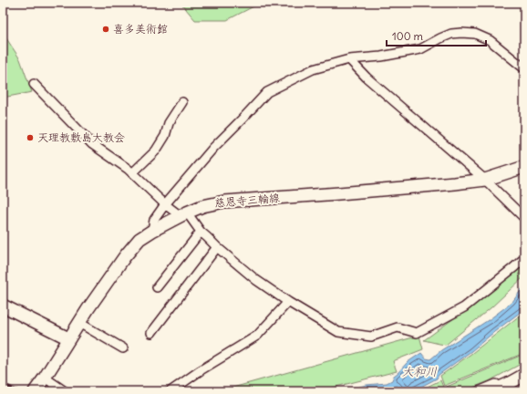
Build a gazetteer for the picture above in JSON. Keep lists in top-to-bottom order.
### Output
{
  "streets": {
    "main road": ["慈恩寺三輪線"]
  },
  "water": ["大和川"],
  "places": ["喜多美術館", "天理教敷島大教会"],
  "scale_bar": "100 m"
}
